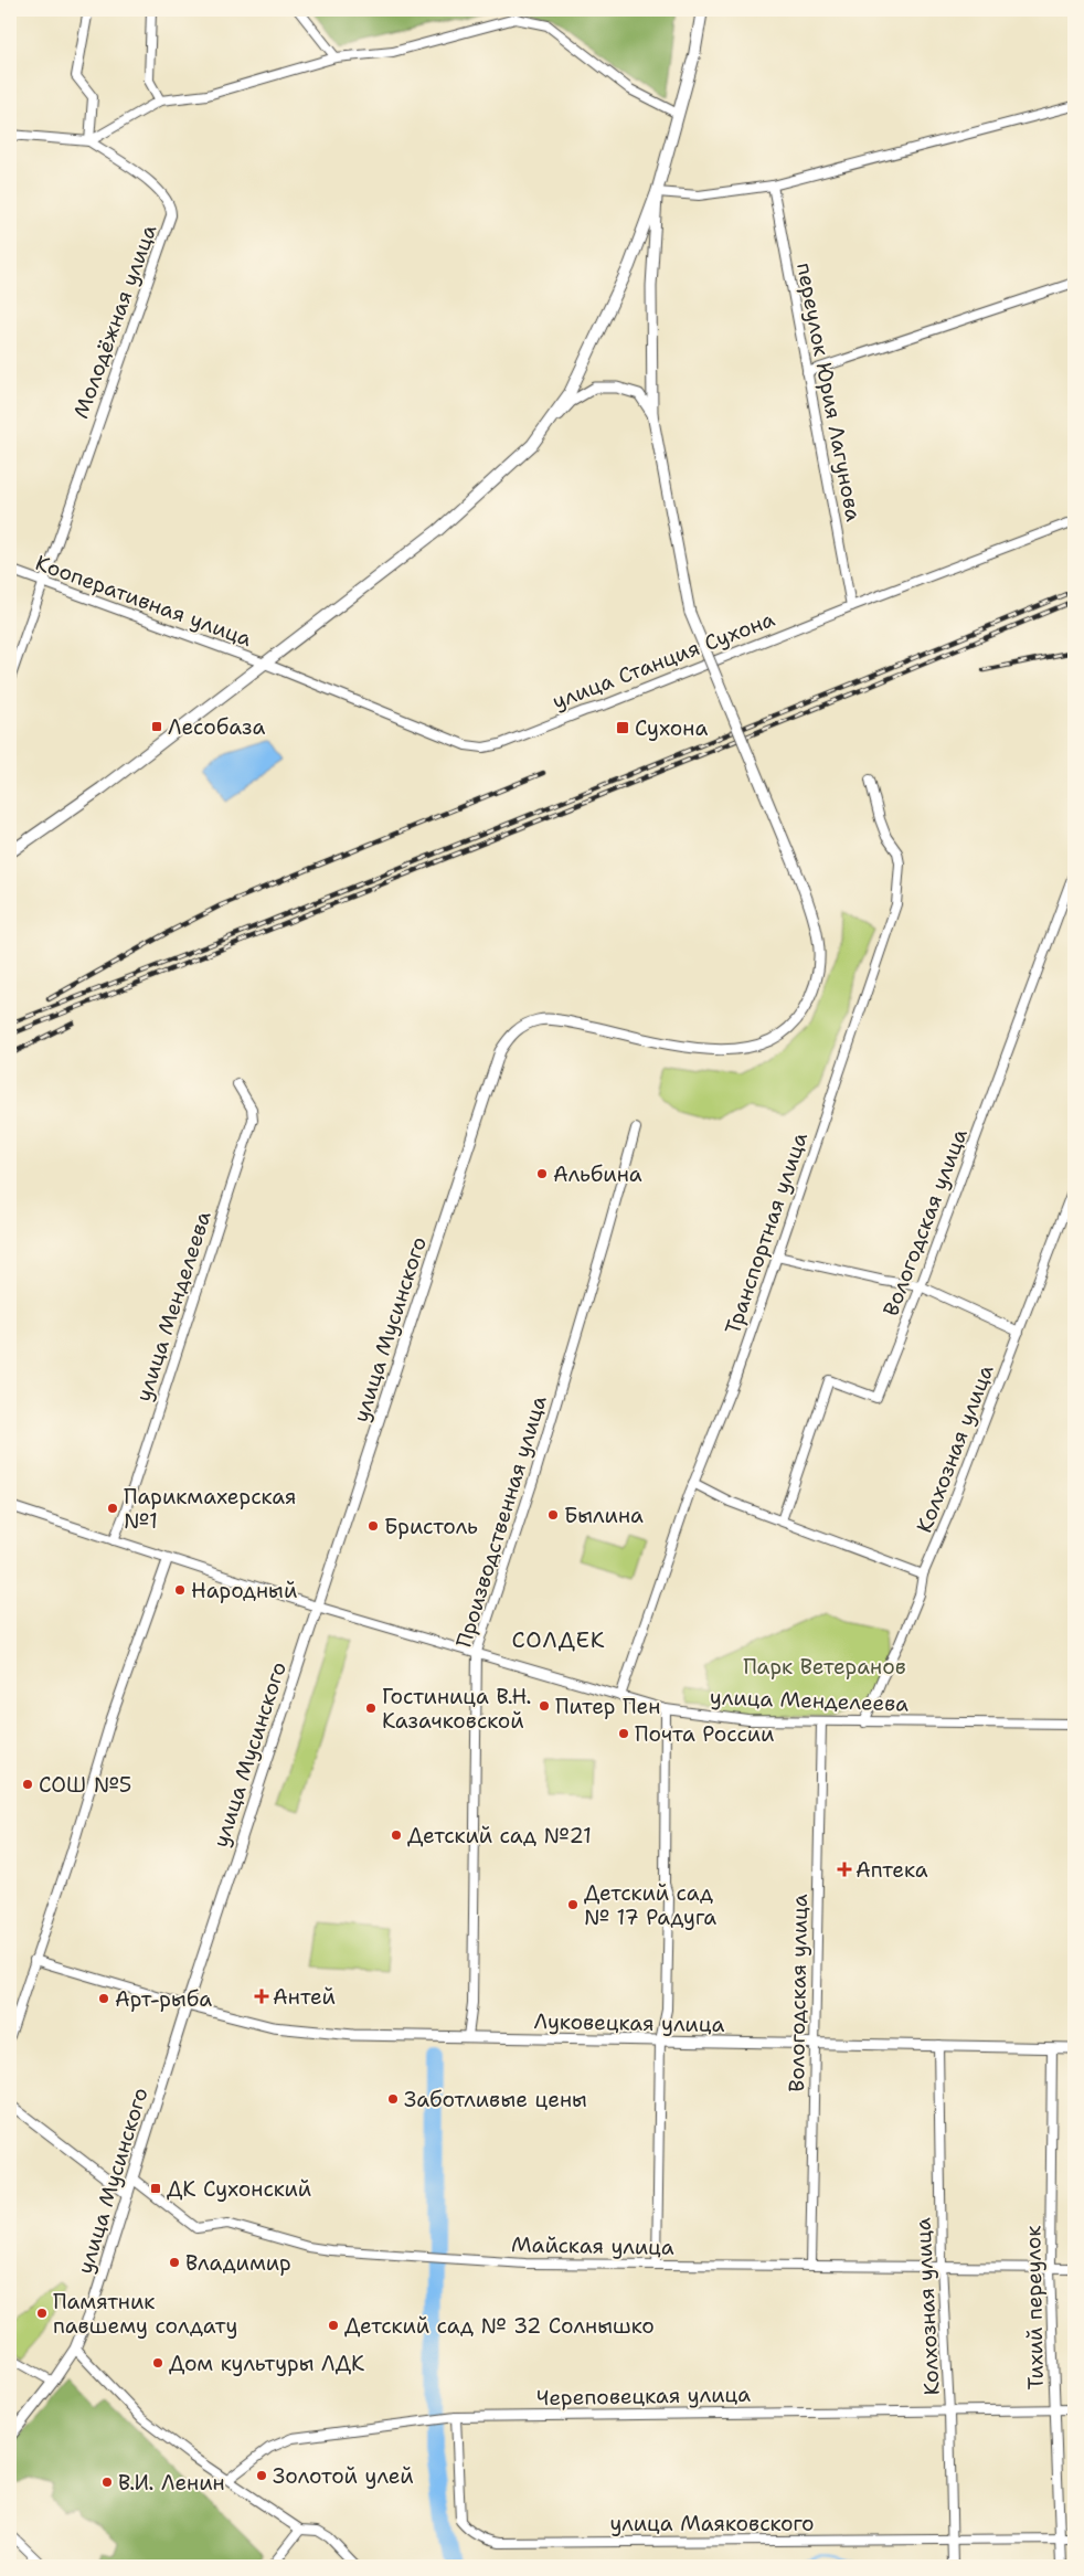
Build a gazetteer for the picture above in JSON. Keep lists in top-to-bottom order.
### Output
{
  "streets": {
    "street": [
      "Молодёжная улица",
      "переулок Юрия Лагунова",
      "Кооперативная улица",
      "улица Станция Сухона",
      "Вологодская улица",
      "Транспортная улица",
      "улица Менделеева",
      "улица Мусинского",
      "Колхозная улица",
      "Производственная улица",
      "Луковецкая улица",
      "Майская улица",
      "Тихий переулок",
      "Череповецкая улица",
      "улица Маяковского"
    ]
  },
  "crossings": [
    ["Молодёжная улица", "Кооперативная улица"],
    ["переулок Юрия Лагунова", "улица Станция Сухона"],
    ["Кооперативная улица", "улица Станция Сухона"],
    ["Вологодская улица", "улица Менделеева"],
    ["Вологодская улица", "Луковецкая улица"],
    ["Вологодская улица", "Майская улица"],
    ["Транспортная улица", "улица Менделеева"],
    ["улица Менделеева", "улица Мусинского"],
    ["улица Менделеева", "Колхозная улица"],
    ["улица Менделеева", "Производственная улица"],
    ["улица Мусинского", "Луковецкая улица"],
    ["улица Мусинского", "Майская улица"],
    ["Колхозная улица", "Луковецкая улица"],
    ["Колхозная улица", "Майская улица"],
    ["Колхозная улица", "Череповецкая улица"],
    ["Колхозная улица", "улица Маяковского"],
    ["Производственная улица", "Луковецкая улица"],
    ["Луковецкая улица", "Тихий переулок"],
    ["Майская улица", "Тихий переулок"],
    ["Тихий переулок", "Череповецкая улица"],
    ["Тихий переулок", "улица Маяковского"],
    ["Череповецкая улица", "улица Маяковского"]
  ],
  "districts": ["СОЛДЕК"],
  "parks": ["Парк Ветеранов"],
  "places": {
    "transit": ["Лесобаза", "Сухона", "ДК Сухонский"],
    "other": [
      "Альбина",
      "Парикмахерская №1",
      "Былина",
      "Бристоль",
      "Народный",
      "Питер Пен",
      "Гостиница В.Н. Казачковской",
      "Почта России",
      "СОШ №5",
      "Детский сад №21",
      "Детский сад № 17 Радуга",
      "Арт-рыба",
      "Заботливые цены",
      "Владимир",
      "Памятник павшему солдату",
      "Детский сад № 32 Солнышко",
      "Дом культуры ЛДК",
      "Золотой улей",
      "В.И. Ленин"
    ],
    "health": ["Аптека", "Антей"]
  }
}
